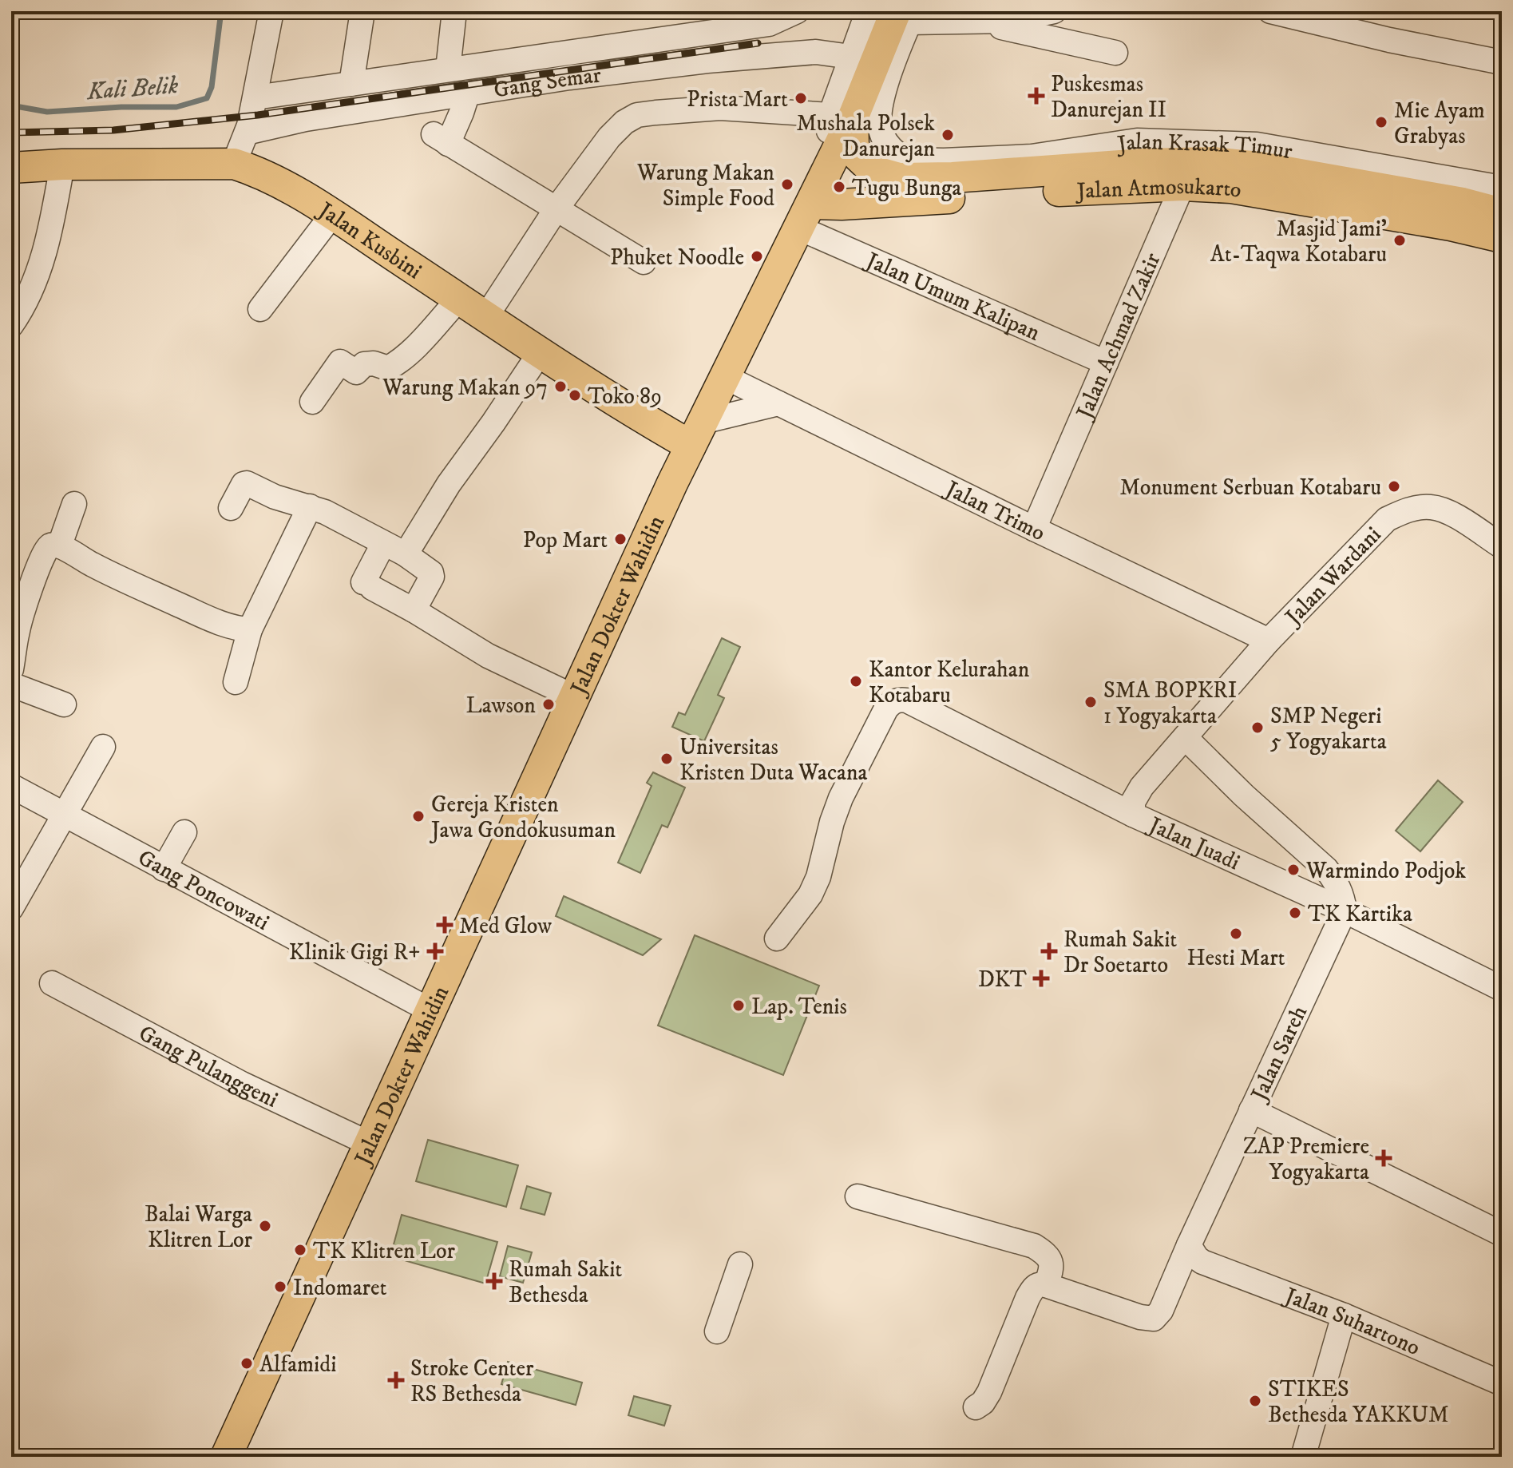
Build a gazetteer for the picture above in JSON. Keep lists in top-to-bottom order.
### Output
{
  "streets": {
    "main road": ["Jalan Atmosukarto", "Jalan Kusbini", "Jalan Dokter Wahidin"],
    "street": [
      "Gang Semar",
      "Jalan Krasak Timur",
      "Jalan Umum Kalipan",
      "Jalan Achmad Zakir",
      "Jalan Trimo",
      "Jalan Wardani",
      "Jalan Juadi",
      "Gang Poncowati",
      "Jalan Sareh",
      "Gang Pulanggeni",
      "Jalan Suhartono"
    ]
  },
  "crossings": [
    ["Jalan Krasak Timur", "Jalan Atmosukarto"],
    ["Jalan Krasak Timur", "Jalan Achmad Zakir"],
    ["Jalan Atmosukarto", "Jalan Umum Kalipan"],
    ["Jalan Atmosukarto", "Jalan Achmad Zakir"],
    ["Jalan Atmosukarto", "Jalan Dokter Wahidin"],
    ["Jalan Kusbini", "Jalan Dokter Wahidin"],
    ["Jalan Umum Kalipan", "Jalan Achmad Zakir"],
    ["Jalan Umum Kalipan", "Jalan Dokter Wahidin"],
    ["Jalan Achmad Zakir", "Jalan Trimo"],
    ["Jalan Trimo", "Jalan Wardani"],
    ["Jalan Trimo", "Jalan Dokter Wahidin"],
    ["Jalan Trimo", "Jalan Juadi"],
    ["Jalan Wardani", "Jalan Juadi"],
    ["Jalan Dokter Wahidin", "Gang Poncowati"],
    ["Jalan Dokter Wahidin", "Gang Pulanggeni"],
    ["Jalan Juadi", "Jalan Sareh"],
    ["Jalan Sareh", "Jalan Suhartono"]
  ],
  "water": ["Kali Belik"],
  "places": {
    "health": [
      "Puskesmas Danurejan II",
      "Med Glow",
      "Klinik Gigi R+",
      "Rumah Sakit Dr Soetarto",
      "DKT",
      "ZAP Premiere Yogyakarta",
      "Rumah Sakit Bethesda",
      "Stroke Center RS Bethesda"
    ],
    "other": [
      "Prista Mart",
      "Mie Ayam Grabyas",
      "Mushala Polsek Danurejan",
      "Warung Makan Simple Food",
      "Tugu Bunga",
      "Masjid Jami' At-Taqwa Kotabaru",
      "Phuket Noodle",
      "Warung Makan 97",
      "Toko 89",
      "Monument Serbuan Kotabaru",
      "Pop Mart",
      "Kantor Kelurahan Kotabaru",
      "SMA BOPKRI 1 Yogyakarta",
      "Lawson",
      "SMP Negeri 5 Yogyakarta",
      "Universitas Kristen Duta Wacana",
      "Gereja Kristen Jawa Gondokusuman",
      "Warmindo Podjok",
      "TK Kartika",
      "Hesti Mart",
      "Lap. Tenis",
      "Balai Warga Klitren Lor",
      "TK Klitren Lor",
      "Indomaret",
      "Alfamidi",
      "STIKES Bethesda YAKKUM"
    ]
  }
}
